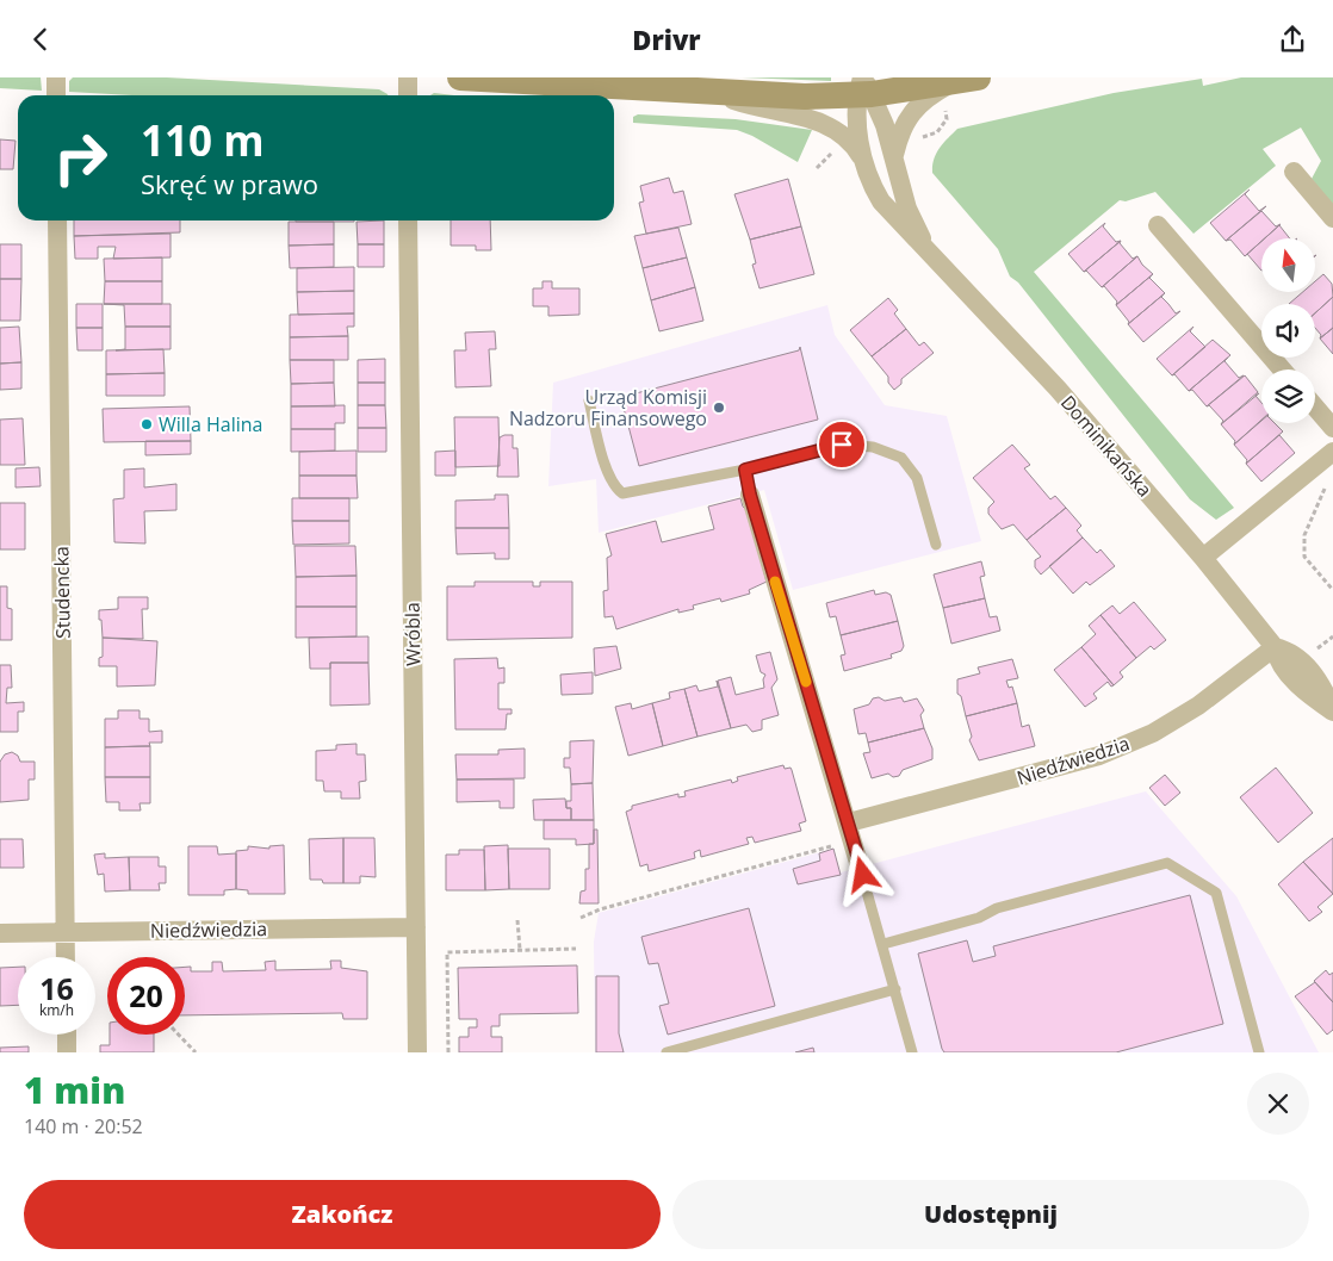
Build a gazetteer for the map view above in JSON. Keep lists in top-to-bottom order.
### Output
{
  "streets": {
    "street": [
      "Dominikańska",
      "Studencka",
      "Wróbla",
      "Niedźwiedzia"
    ]
  },
  "crossings": [
    ["Dominikańska", "Niedźwiedzia"],
    ["Studencka", "Niedźwiedzia"],
    ["Wróbla", "Niedźwiedzia"]
  ],
  "places": ["Urząd Komisji Nadzoru Finansowego", "Willa Halina"],
  "north": "top",
  "page": {
    "header": "Drivr",
    "turn": ["110 m", "Skręć w prawo"],
    "speed": "16 km/h",
    "limit": "20",
    "heading": ["1 min", "140 m · 20:52"],
    "buttons": ["Zakończ", "Udostępnij"]
  }
}
